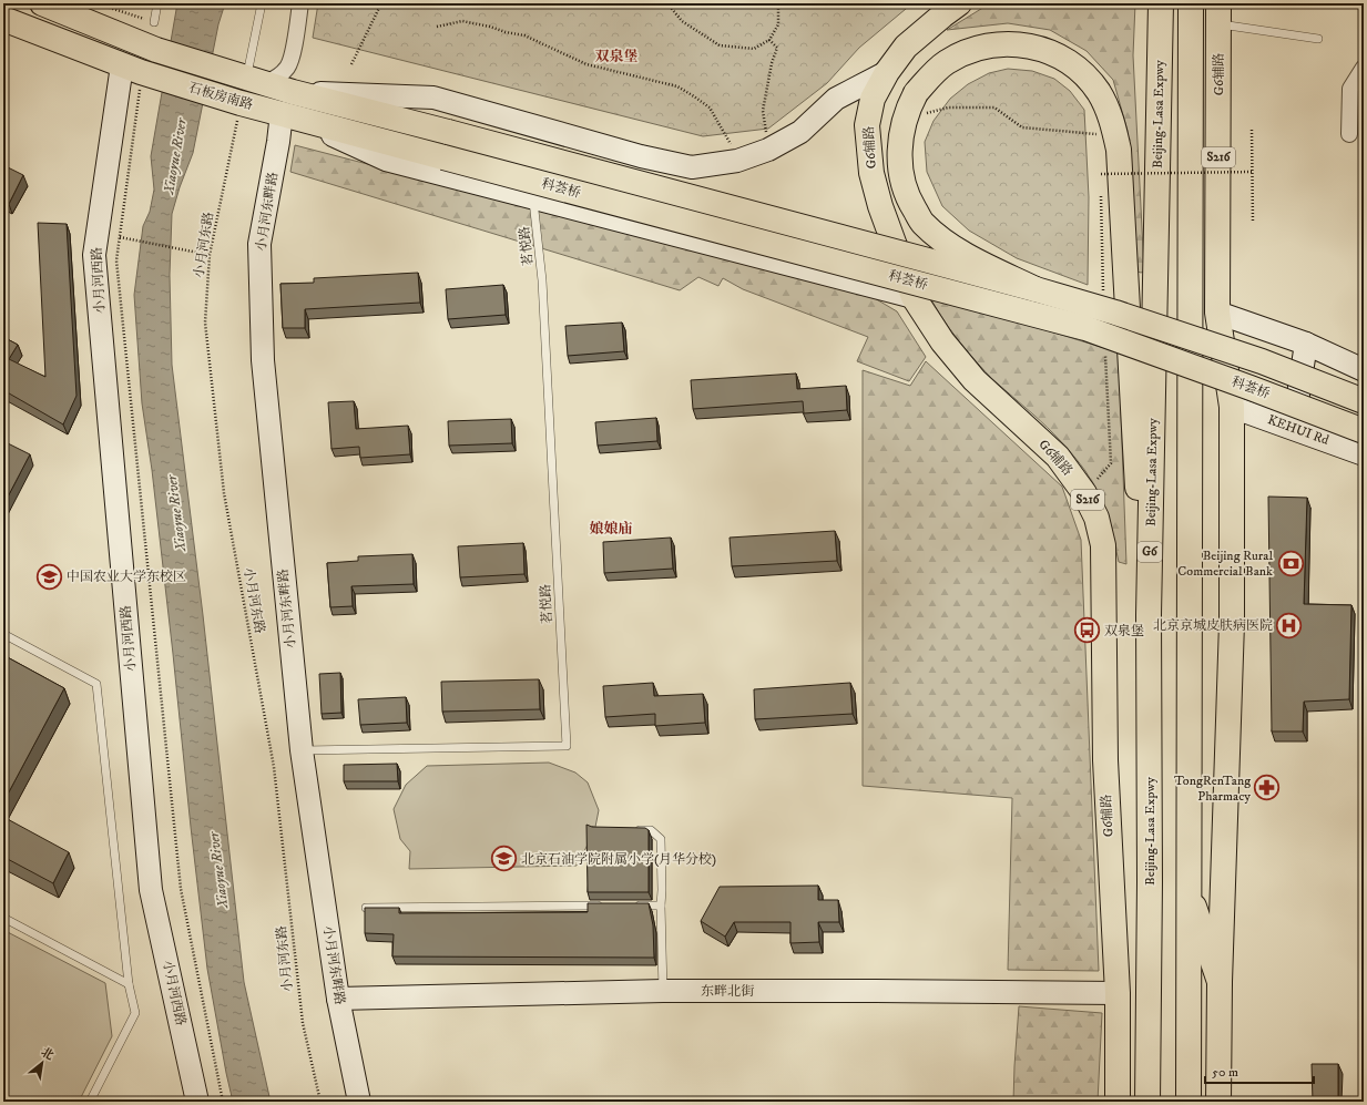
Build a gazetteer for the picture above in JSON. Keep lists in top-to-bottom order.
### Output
{
  "streets": {
    "main road": [
      "G6辅路",
      "石板房南路",
      "Beijing-Lasa Expwy",
      "S216",
      "科荟桥",
      "G6"
    ],
    "street": [
      "小月河东畔路",
      "小月河西路",
      "KEHUI Rd",
      "东畔北街"
    ],
    "lane": ["茗悦路"],
    "path": ["小月河东路"]
  },
  "crossings": [
    ["G6辅路", "KEHUI Rd"],
    ["G6辅路", "东畔北街"],
    ["石板房南路", "科荟桥"],
    ["石板房南路", "小月河东畔路"],
    ["石板房南路", "小月河东路"],
    ["石板房南路", "小月河西路"],
    ["小月河东畔路", "茗悦路"],
    ["小月河东畔路", "东畔北街"]
  ],
  "districts": ["双泉堡", "娘娘庙"],
  "water": ["Xiaoyue River"],
  "places": {
    "bank": ["Beijing Rural Commercial Bank"],
    "school or university": ["中国农业大学东校区", "北京石油学院附属小学(月华分校)"],
    "hospital": ["北京京城皮肤病医院"],
    "bus stop": ["双泉堡"],
    "pharmacy": ["TongRenTang Pharmacy"]
  },
  "scale_bar": "50 m",
  "north": "top right"
}
